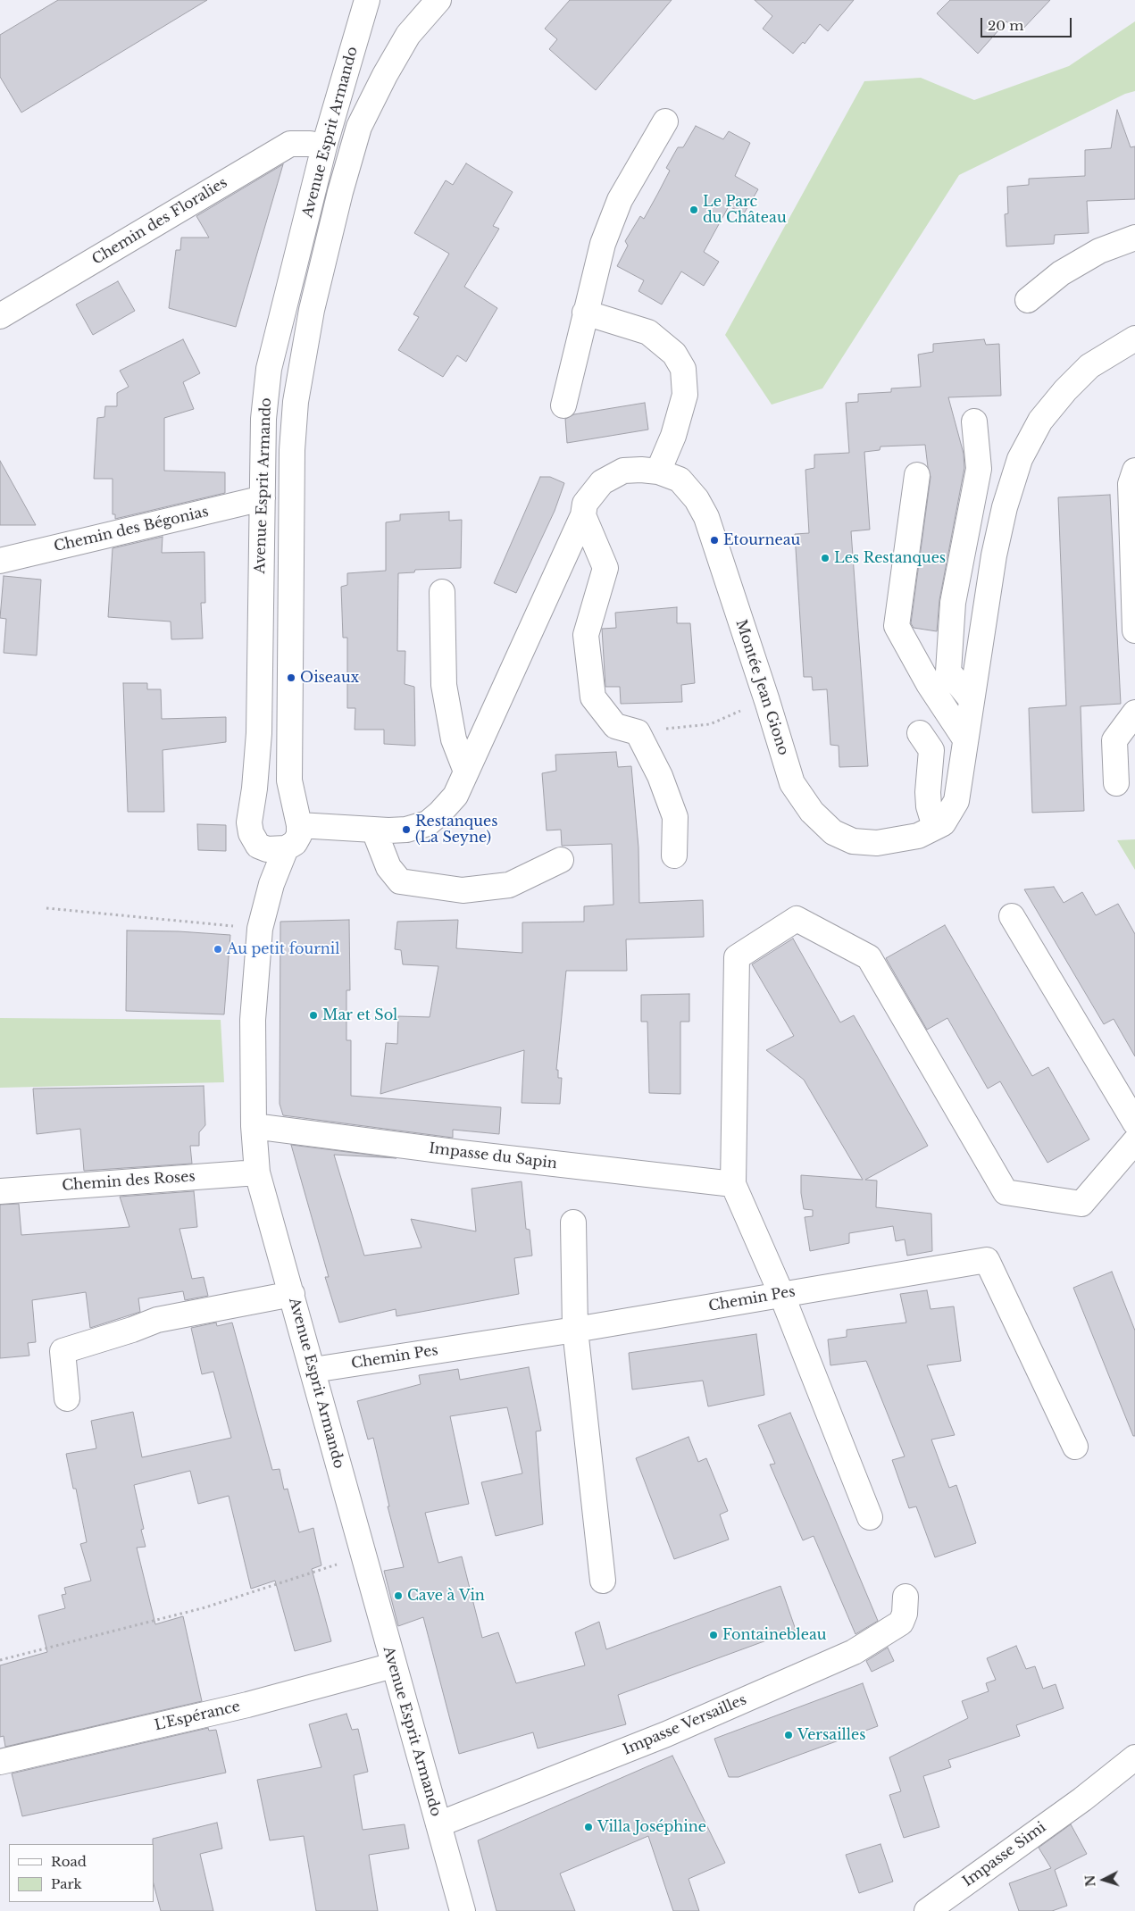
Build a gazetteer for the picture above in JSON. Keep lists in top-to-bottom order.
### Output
{
  "streets": {
    "street": [
      "Avenue Esprit Armando",
      "Chemin des Floralies",
      "Chemin des Bégonias",
      "Montée Jean Giono",
      "Impasse du Sapin",
      "Chemin des Roses",
      "Chemin Pes",
      "L'Espérance",
      "Impasse Versailles",
      "Impasse Simi"
    ]
  },
  "crossings": [
    ["Avenue Esprit Armando", "Chemin des Floralies"],
    ["Avenue Esprit Armando", "Chemin des Bégonias"],
    ["Avenue Esprit Armando", "Montée Jean Giono"],
    ["Avenue Esprit Armando", "Impasse du Sapin"],
    ["Avenue Esprit Armando", "Chemin des Roses"],
    ["Avenue Esprit Armando", "Chemin Pes"],
    ["Avenue Esprit Armando", "L'Espérance"],
    ["Avenue Esprit Armando", "Impasse Versailles"]
  ],
  "places": [
    "Le Parc du Château",
    "Etourneau",
    "Les Restanques",
    "Oiseaux",
    "Restanques (La Seyne)",
    "Au petit fournil",
    "Mar et Sol",
    "Cave à Vin",
    "Fontainebleau",
    "Versailles",
    "Villa Joséphine"
  ],
  "legend": ["Road", "Park"],
  "scale_bar": "20 m",
  "north": "left"
}
